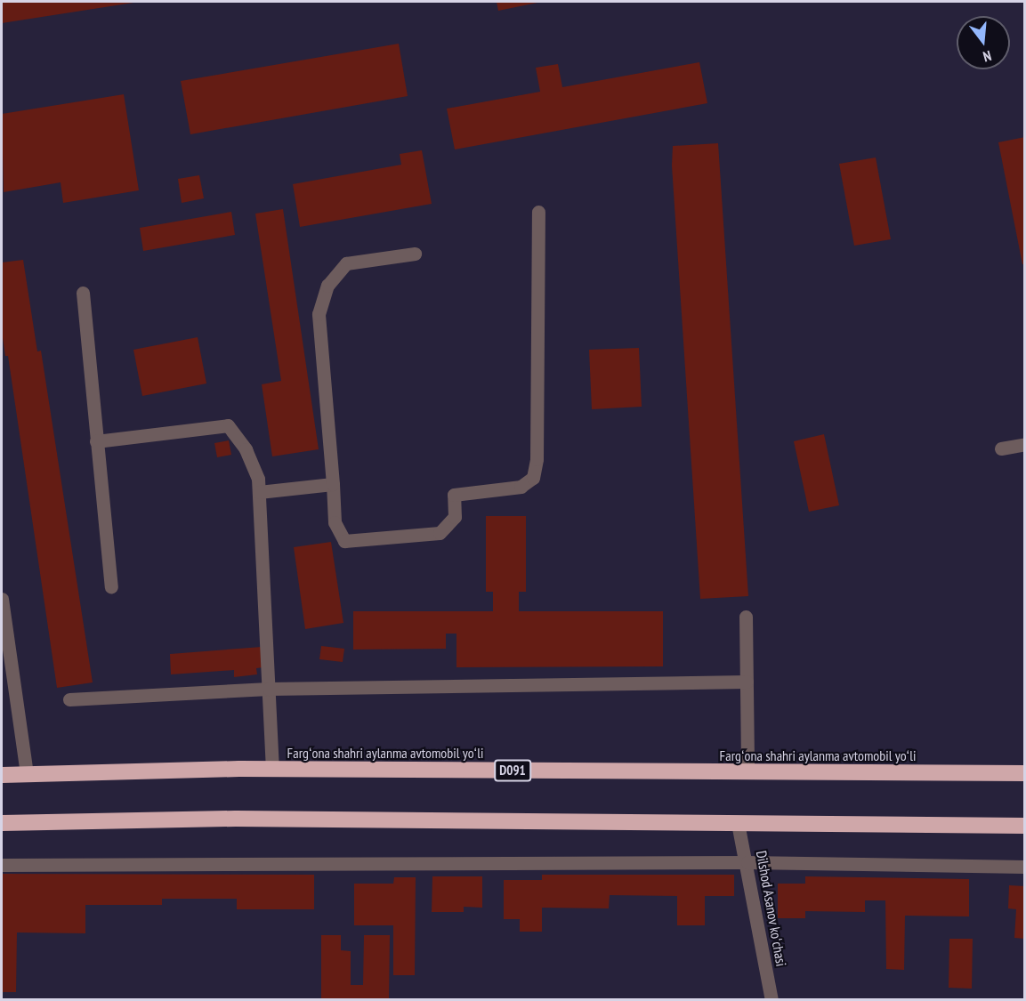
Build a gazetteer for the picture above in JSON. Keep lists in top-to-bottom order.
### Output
{
  "streets": {
    "highway": ["Fargʻona shahri aylanma avtomobil yoʻli", "D091"],
    "street": ["Dilshod Asanov koʻchasi"]
  },
  "north": "bottom"
}
